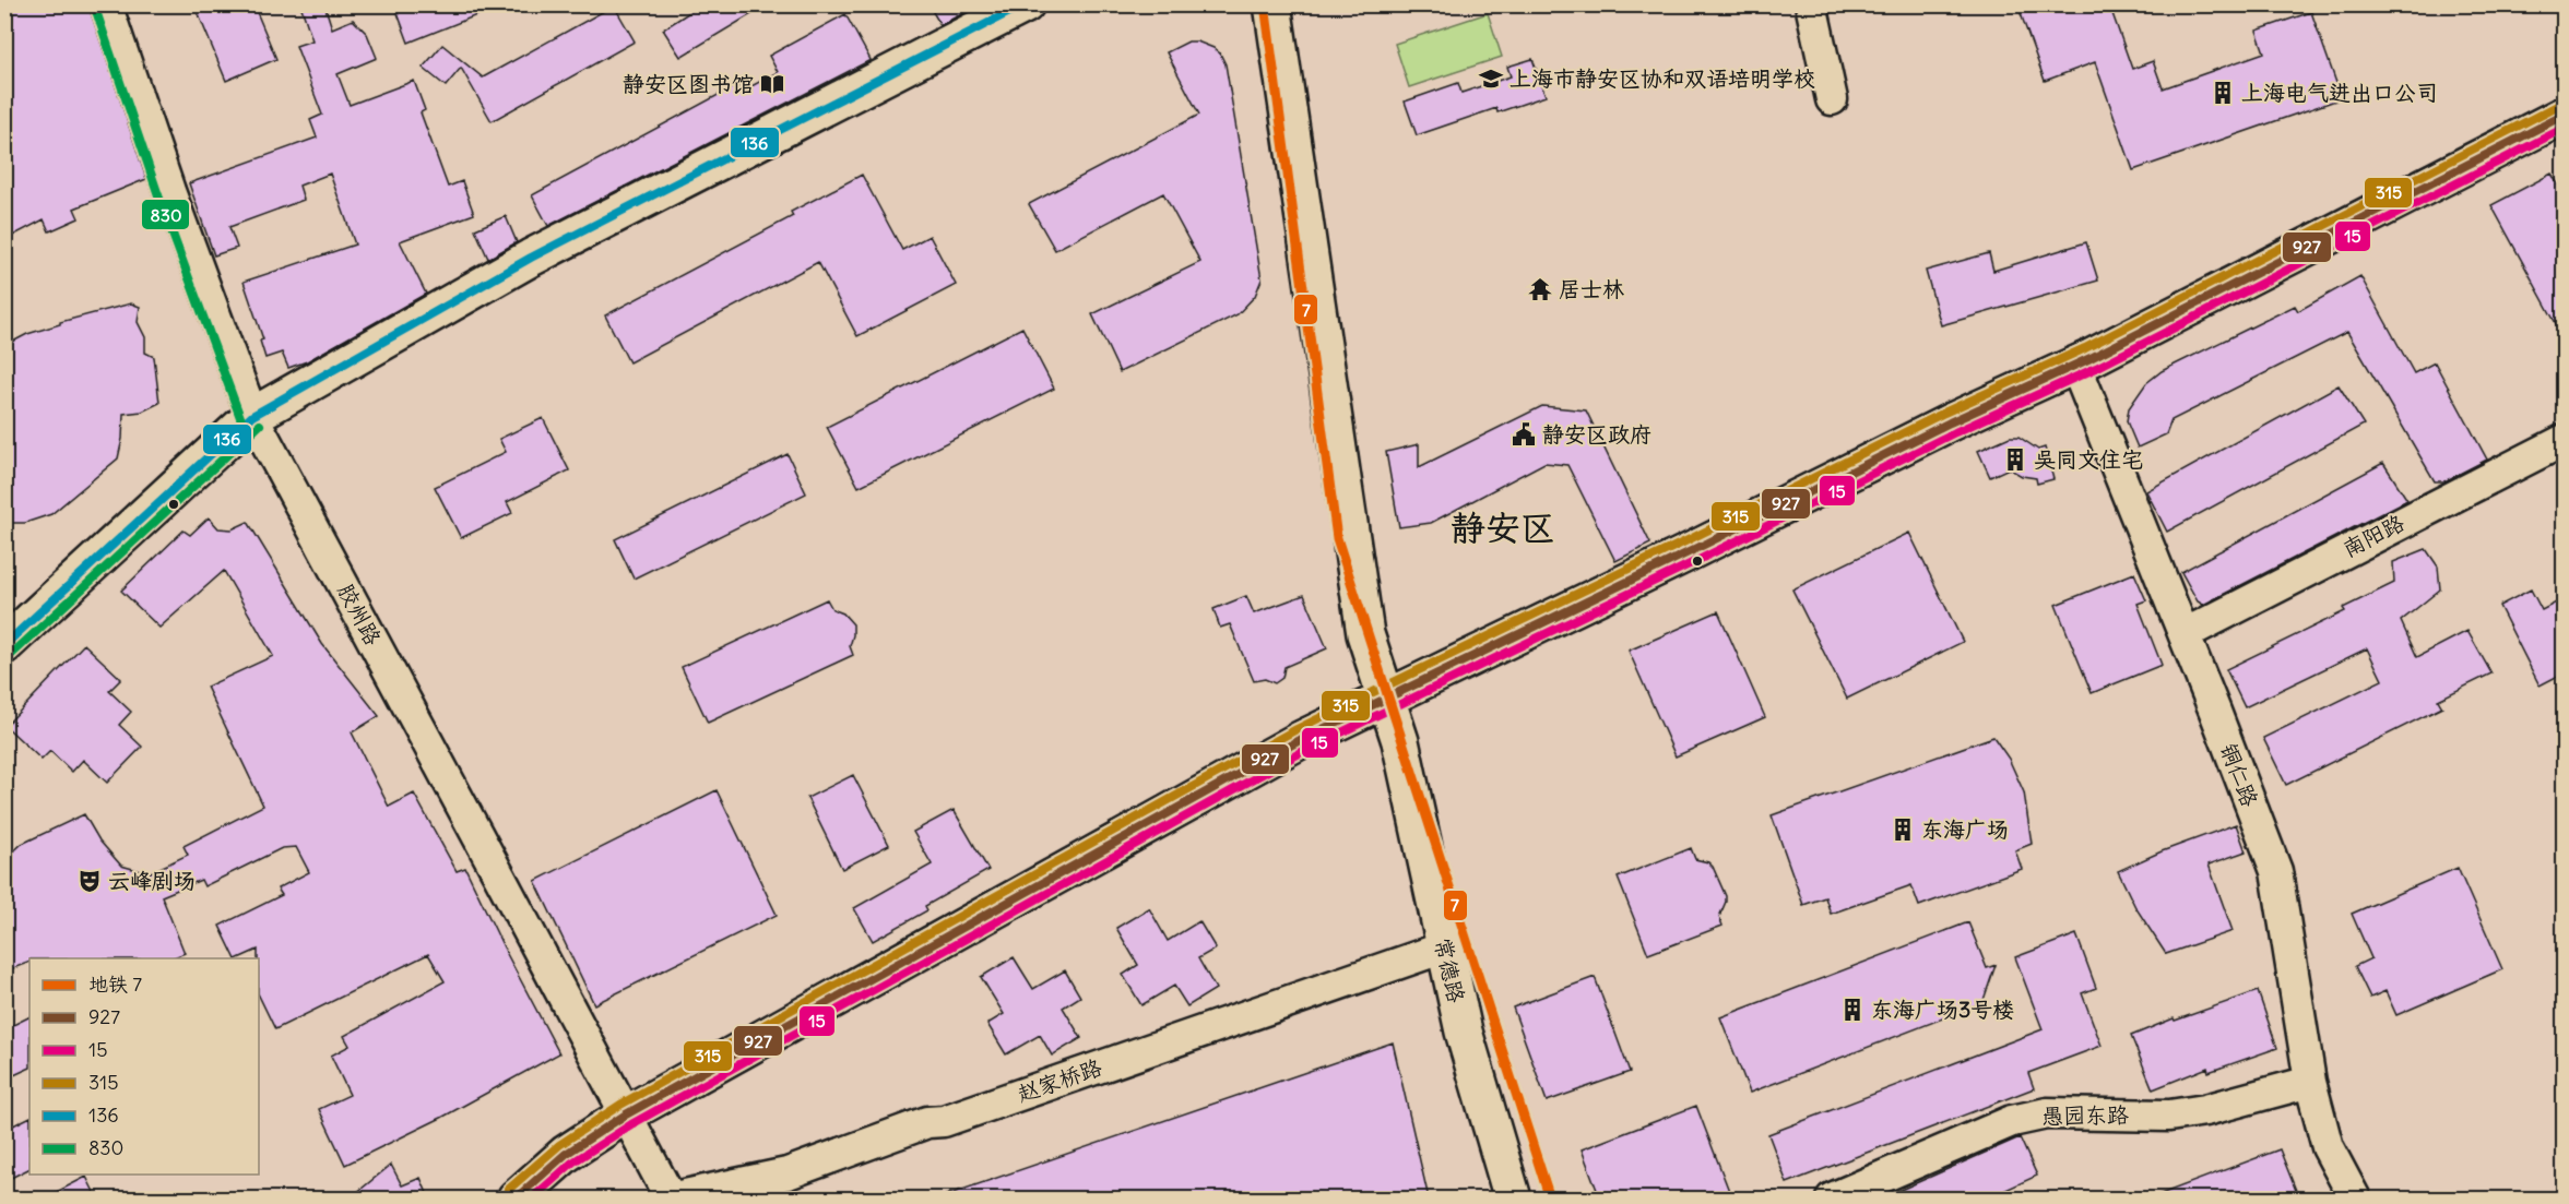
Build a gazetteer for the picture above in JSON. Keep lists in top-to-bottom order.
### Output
{
  "streets": {
    "main road": ["常德路"],
    "street": [
      "南阳路",
      "胶州路",
      "铜仁路",
      "赵家桥路",
      "愚园东路"
    ]
  },
  "crossings": [
    ["南阳路", "铜仁路"],
    ["胶州路", "赵家桥路"],
    ["铜仁路", "愚园东路"],
    ["常德路", "赵家桥路"]
  ],
  "districts": ["静安区"],
  "places": {
    "school or university": ["上海市静安区协和双语培明学校"],
    "library": ["静安区图书馆"],
    "building": [
      "上海电气进出口公司",
      "吴同文住宅",
      "东海广场",
      "东海广场3号楼"
    ],
    "temple": ["居士林"],
    "public building": ["静安区政府"],
    "theatre": ["云峰剧场"]
  },
  "lines": [
    "metro line 7",
    "transit line 136",
    "transit line 830",
    "transit line 315",
    "transit line 927",
    "transit line 15"
  ],
  "legend": [
    "地铁 7",
    "927",
    "15",
    "315",
    "136",
    "830"
  ]
}
